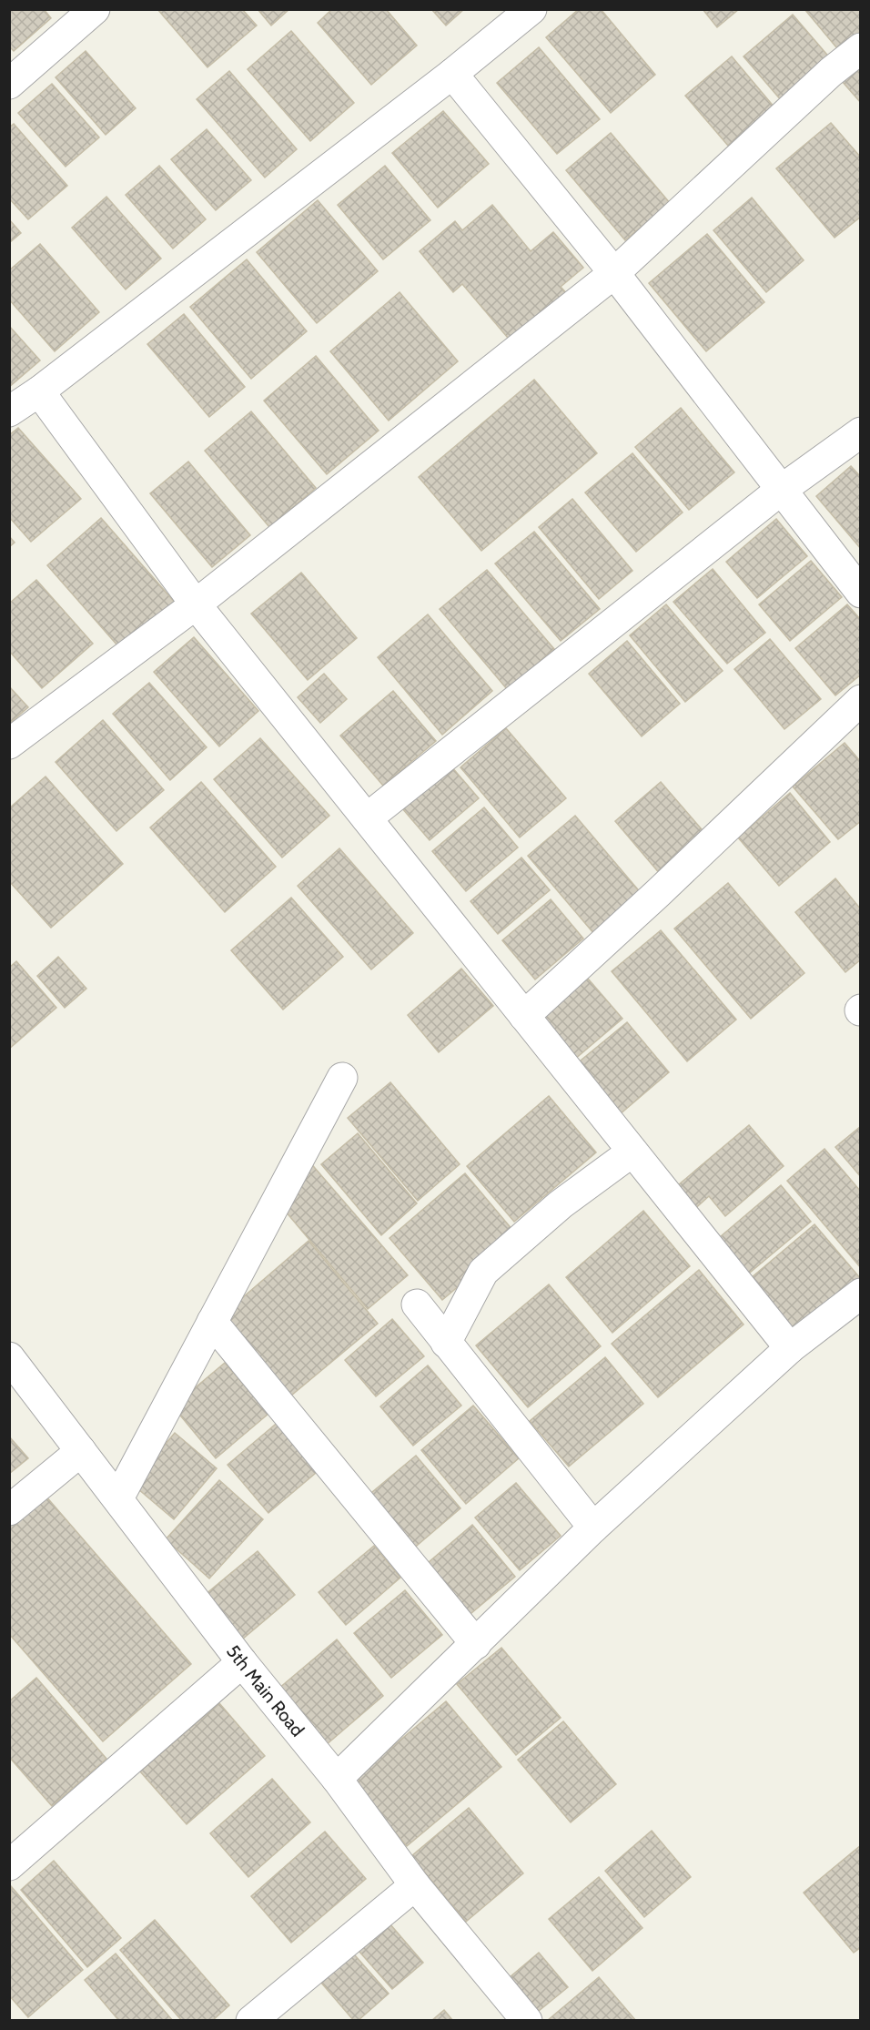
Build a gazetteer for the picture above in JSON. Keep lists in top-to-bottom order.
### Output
{
  "streets": {
    "street": ["5th Main Road"]
  }
}
